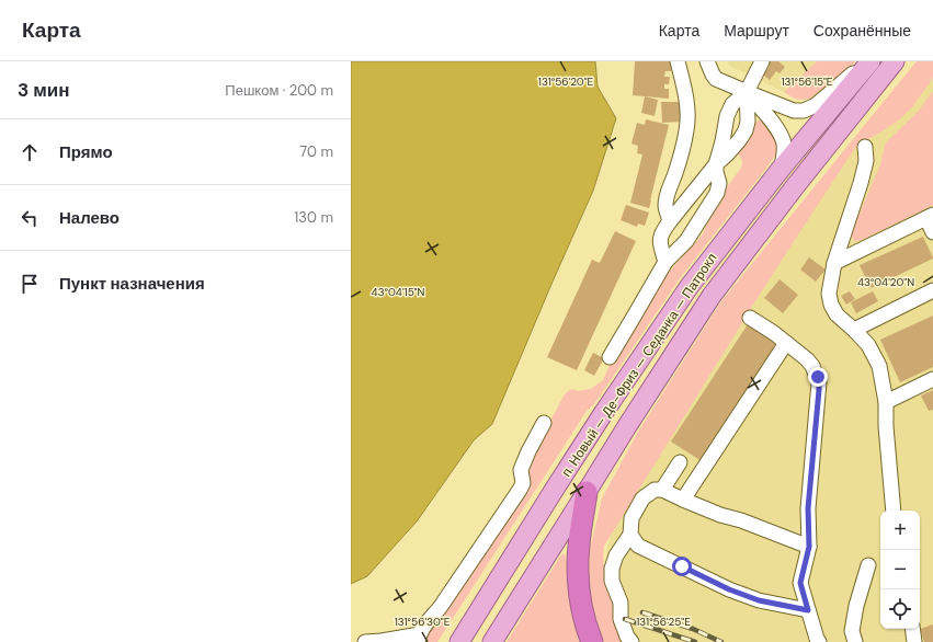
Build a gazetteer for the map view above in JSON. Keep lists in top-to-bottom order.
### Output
{
  "streets": {
    "main road": ["п. Новый — Де-Фриз — Седанка — Патрокл"]
  },
  "page": {
    "header": "Карта",
    "nav": ["Карта", "Маршрут", "Сохранённые"],
    "heading": ["3 мин", "Пешком · 200 m"],
    "list": [
      ["Прямо", "70 m"],
      ["Налево", "130 m"],
      "Пункт назначения"
    ],
    "map_buttons": ["+", "−"]
  },
  "coordinates": [
    "131°56'20\"E",
    "131°56'15\"E",
    "43°04'20\"N",
    "43°04'15\"N",
    "131°56'30\"E",
    "131°56'25\"E"
  ]
}
